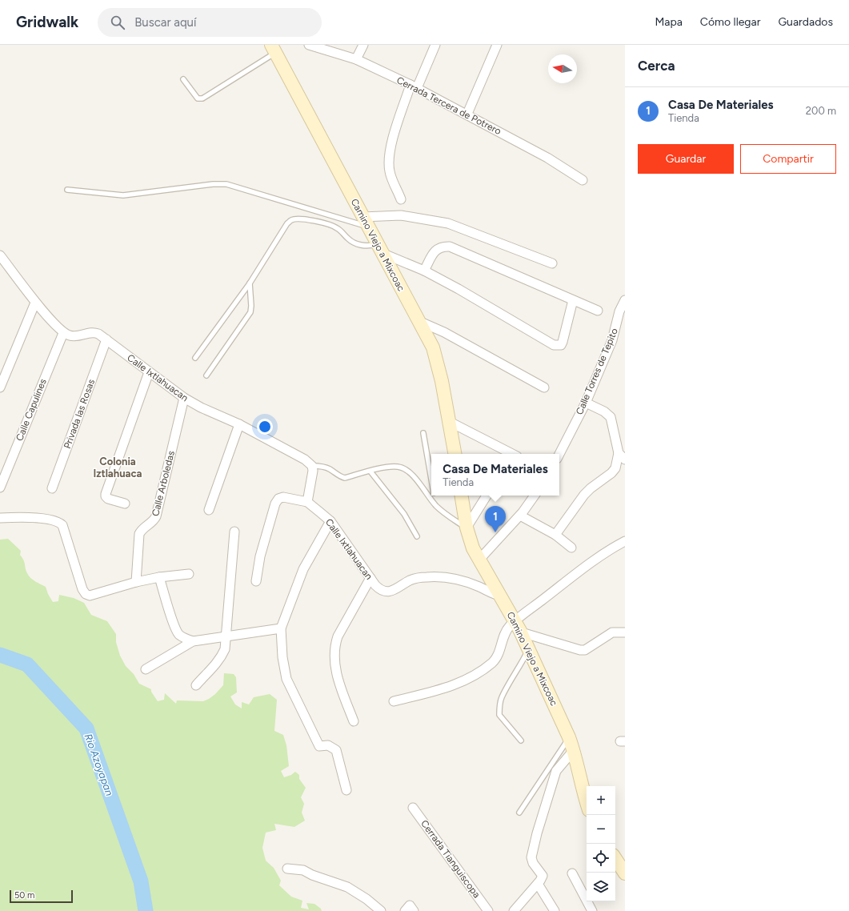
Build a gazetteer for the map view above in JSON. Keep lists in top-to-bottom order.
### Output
{
  "streets": {
    "main road": ["Camino Viejo a Mixcoac"],
    "street": [
      "Cerrada Tercera de Potrero",
      "Calle Torres de Tepito",
      "Calle Ixtlahuacan",
      "Calle Capulines",
      "Privada las Rosas",
      "Calle Arboledas",
      "Cerrada Tianguiscopa"
    ]
  },
  "crossings": [
    ["Camino Viejo a Mixcoac", "Calle Ixtlahuacan"],
    ["Calle Ixtlahuacan", "Calle Capulines"],
    ["Calle Ixtlahuacan", "Privada las Rosas"],
    ["Calle Ixtlahuacan", "Calle Arboledas"]
  ],
  "districts": ["Colonia Iztlahuaca"],
  "water": ["Rio Azoyapan"],
  "scale_bar": "50 m",
  "north": "left",
  "page": {
    "header": "Gridwalk",
    "search": "Buscar aquí",
    "nav": ["Mapa", "Cómo llegar", "Guardados"],
    "heading": "Cerca",
    "list": [
      {
        "mark": "1",
        "name": "Casa De Materiales",
        "note": "Tienda",
        "value": "200 m"
      }
    ],
    "buttons": ["Guardar", "Compartir"],
    "popup": ["Casa De Materiales", "Tienda"],
    "pins": "1",
    "map_buttons": ["+", "−"],
    "scale": "50 m"
  }
}
